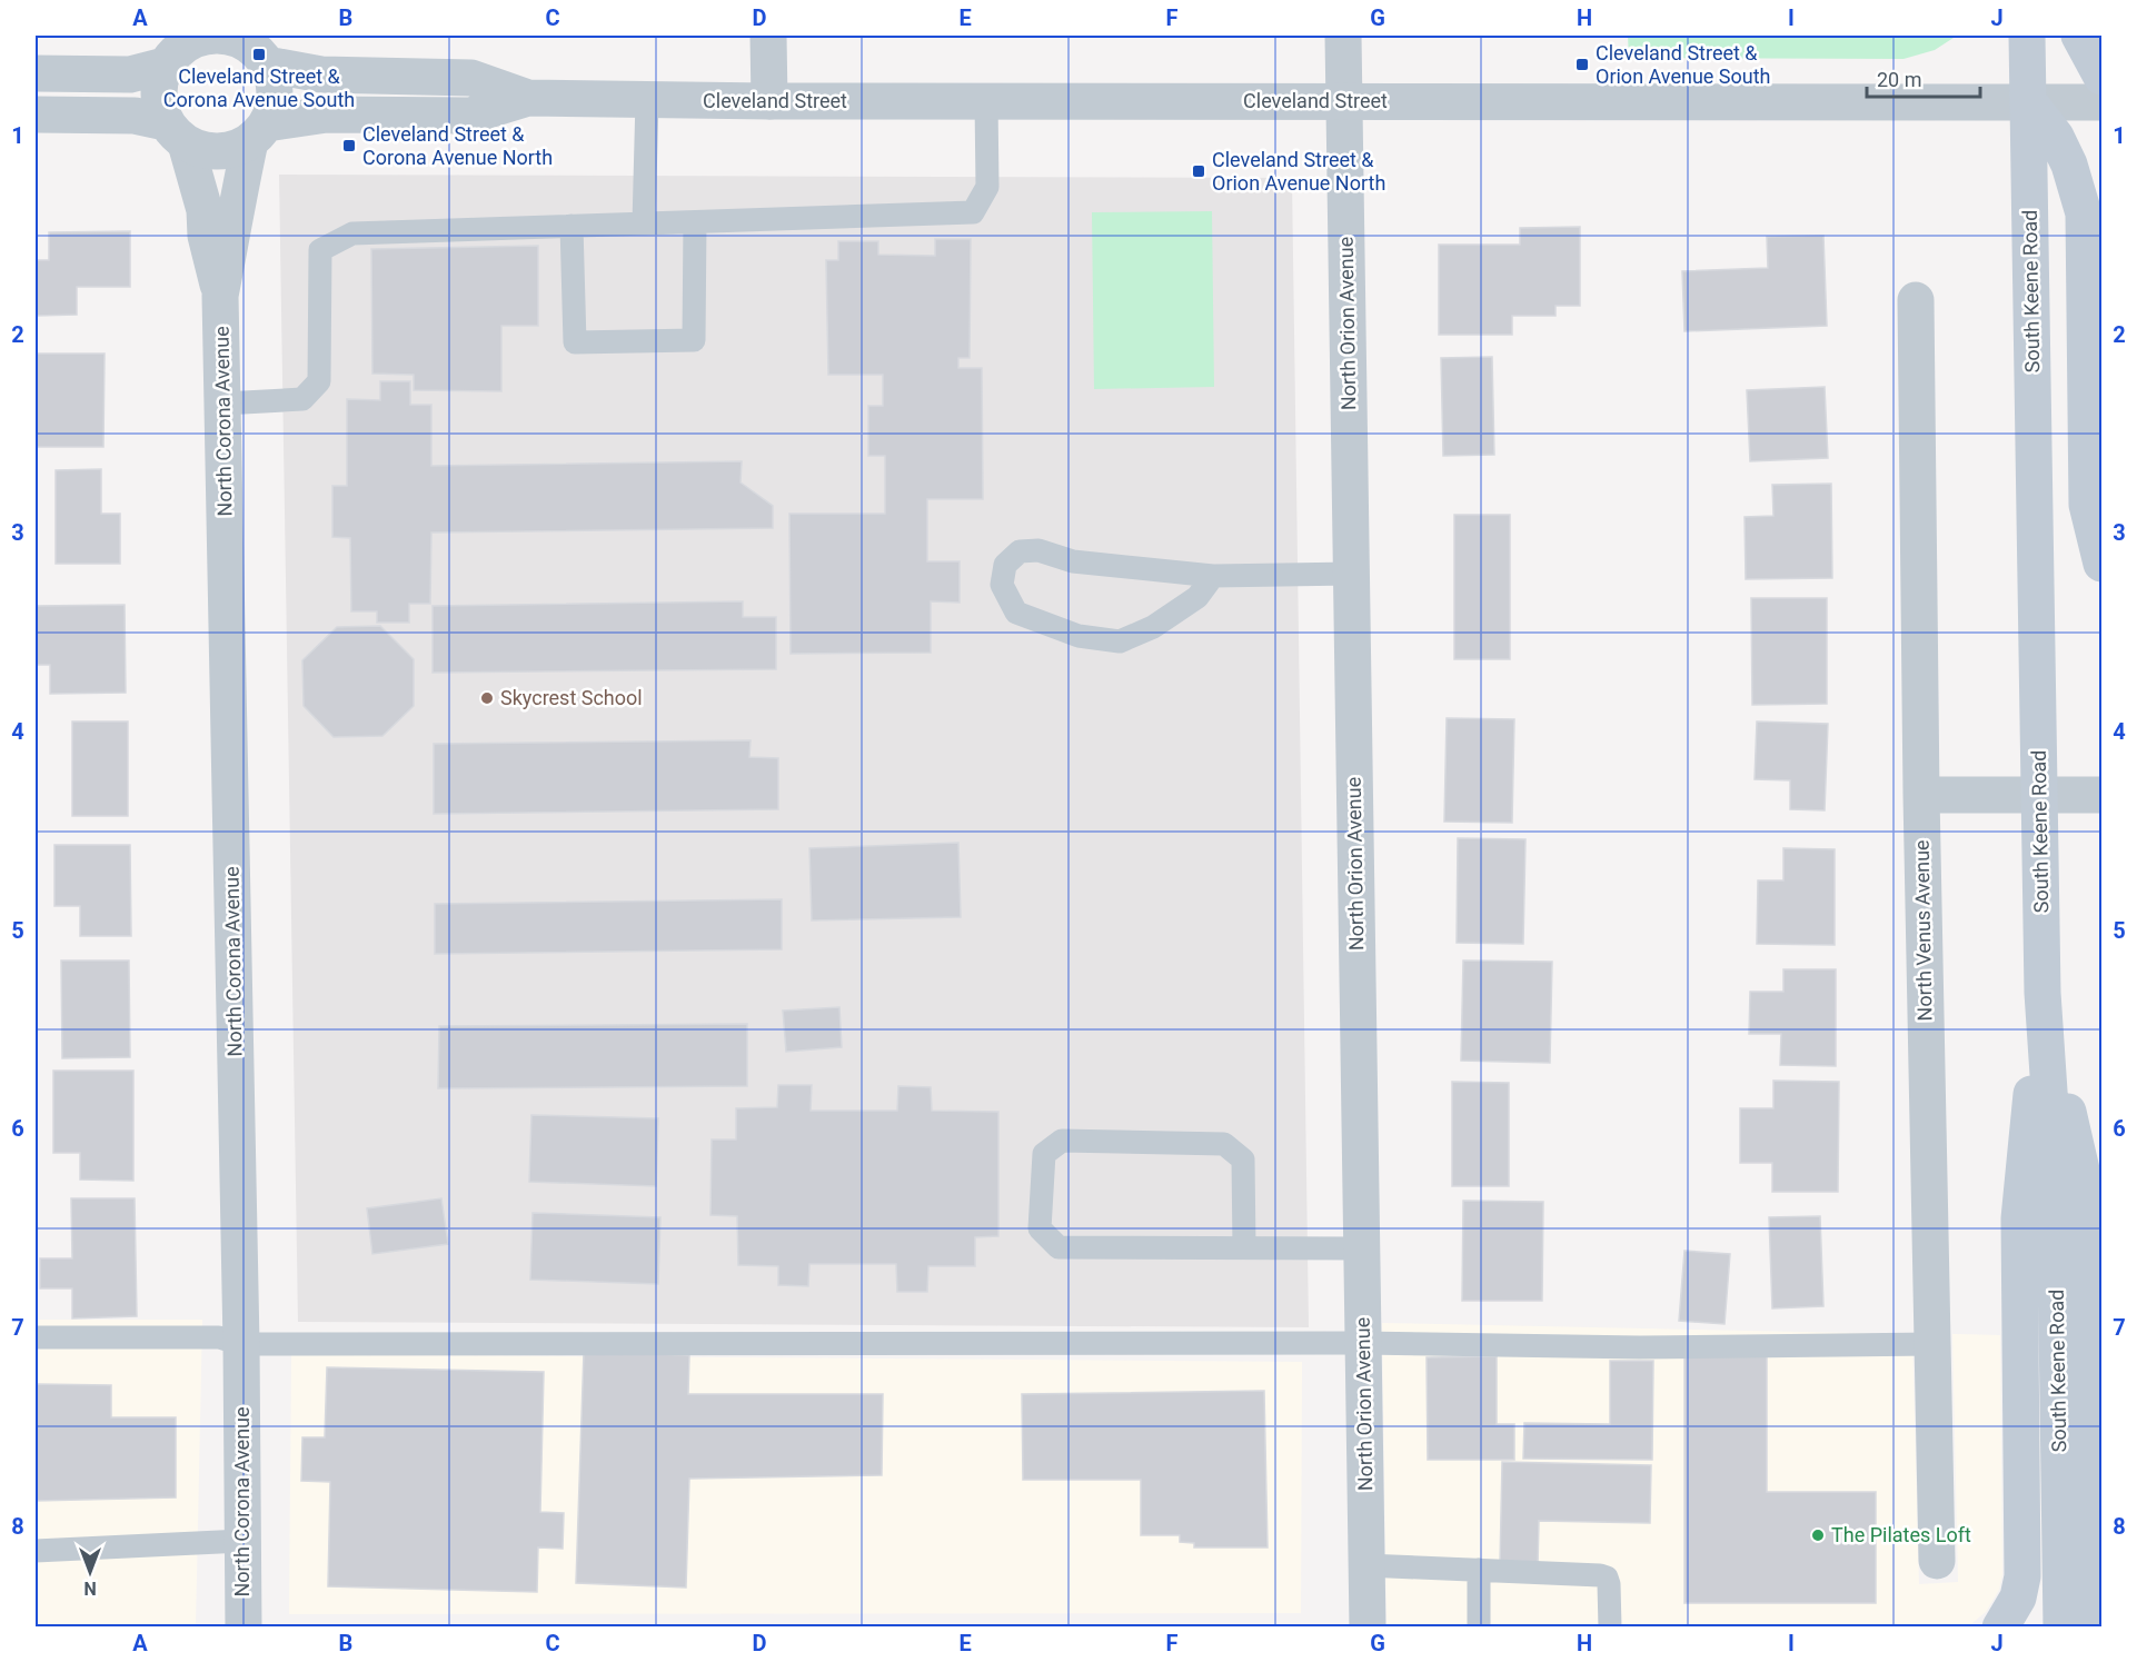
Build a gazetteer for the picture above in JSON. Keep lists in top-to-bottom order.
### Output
{
  "streets": {
    "main road": ["South Keene Road"],
    "street": [
      "Cleveland Street",
      "North Orion Avenue",
      "North Corona Avenue",
      "North Venus Avenue"
    ]
  },
  "crossings": [
    ["Cleveland Street", "South Keene Road"],
    ["Cleveland Street", "North Orion Avenue"],
    ["Cleveland Street", "North Corona Avenue"]
  ],
  "places": {
    "transit": [
      "Cleveland Street & Corona Avenue South",
      "Cleveland Street & Orion Avenue South",
      "Cleveland Street & Corona Avenue North",
      "Cleveland Street & Orion Avenue North"
    ],
    "other": ["Skycrest School", "The Pilates Loft"]
  },
  "scale_bar": "20 m",
  "north": "bottom",
  "grid": {
    "columns": [
      "A",
      "B",
      "C",
      "D",
      "E",
      "F",
      "G",
      "H",
      "I",
      "J"
    ],
    "rows": [
      "1",
      "2",
      "3",
      "4",
      "5",
      "6",
      "7",
      "8"
    ]
  }
}
